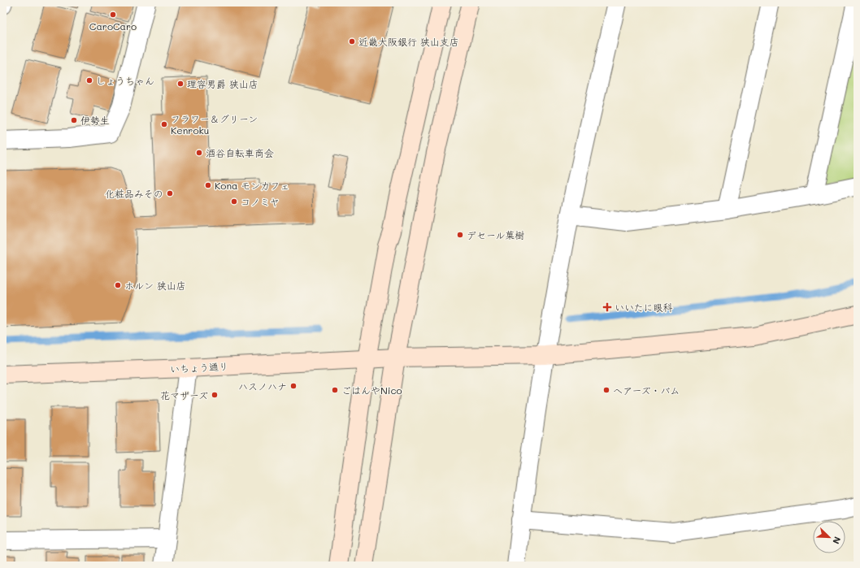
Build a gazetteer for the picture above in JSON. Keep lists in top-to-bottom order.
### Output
{
  "streets": {
    "street": ["いちょう通り"]
  },
  "places": {
    "other": [
      "CaroCaro",
      "近畿大阪銀行 狭山支店",
      "しょうちゃん",
      "理容男爵 狭山店",
      "伊勢生",
      "フラワー＆グリーン Kenroku",
      "酒谷自転車商会",
      "Kona モンカフェ",
      "化粧品みその",
      "コノミヤ",
      "デセール菓樹",
      "ホルン 狭山店",
      "ハスノハナ",
      "ごはんやNico",
      "ヘアーズ・バム",
      "花マザーズ"
    ],
    "health": ["いいたに眼科"]
  },
  "north": "bottom right"
}
